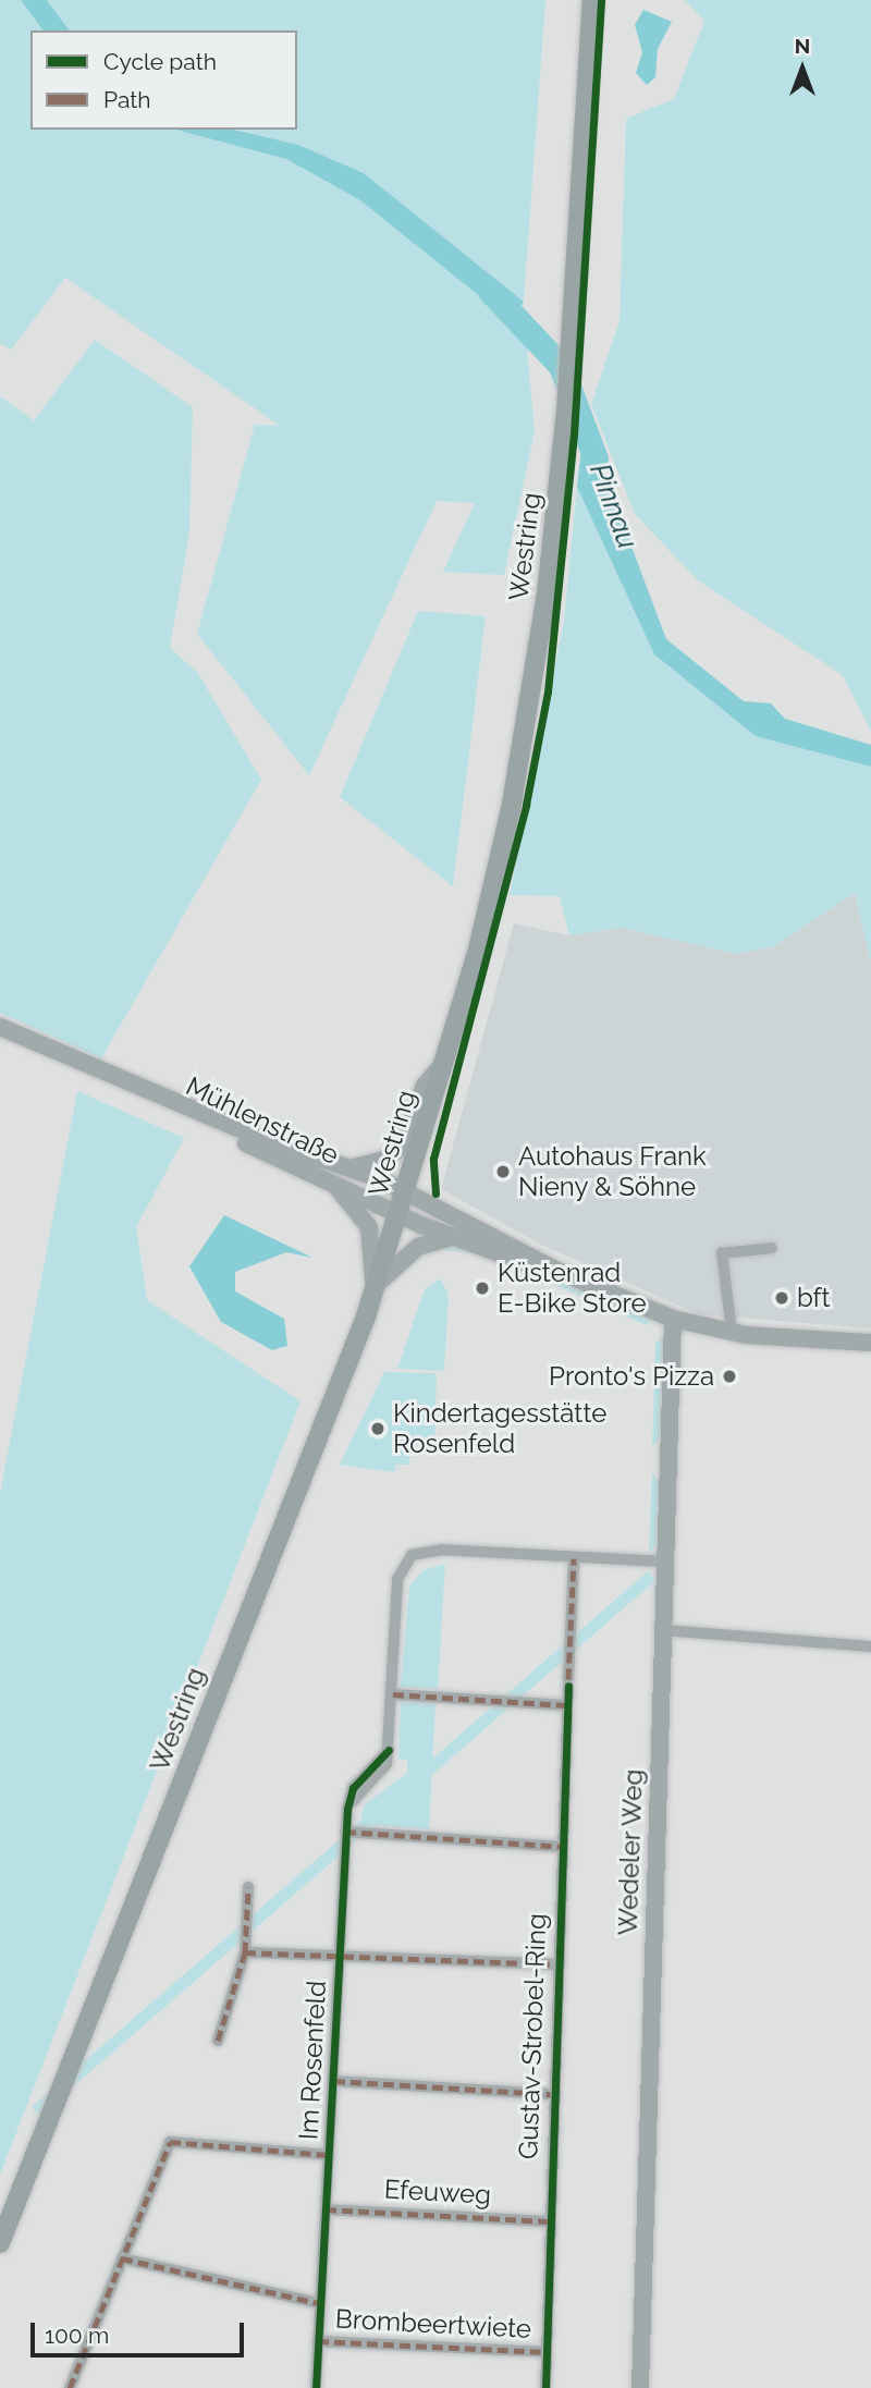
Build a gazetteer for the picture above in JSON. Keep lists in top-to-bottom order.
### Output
{
  "streets": {
    "main road": ["Westring", "Mühlenstraße", "Wedeler Weg"],
    "street": [
      "Gustav-Strobel-Ring",
      "Im Rosenfeld",
      "Efeuweg",
      "Brombeertwiete"
    ]
  },
  "crossings": [
    ["Westring", "Mühlenstraße"],
    ["Mühlenstraße", "Wedeler Weg"],
    ["Wedeler Weg", "Im Rosenfeld"],
    ["Gustav-Strobel-Ring", "Im Rosenfeld"],
    ["Gustav-Strobel-Ring", "Efeuweg"],
    ["Gustav-Strobel-Ring", "Brombeertwiete"],
    ["Im Rosenfeld", "Efeuweg"],
    ["Im Rosenfeld", "Brombeertwiete"]
  ],
  "water": ["Pinnau"],
  "places": [
    "Autohaus Frank Nieny & Söhne",
    "Küstenrad E-Bike Store",
    "bft",
    "Pronto's Pizza",
    "Kindertagesstätte Rosenfeld"
  ],
  "legend": ["Cycle path", "Path"],
  "scale_bar": "100 m",
  "north": "top"
}
